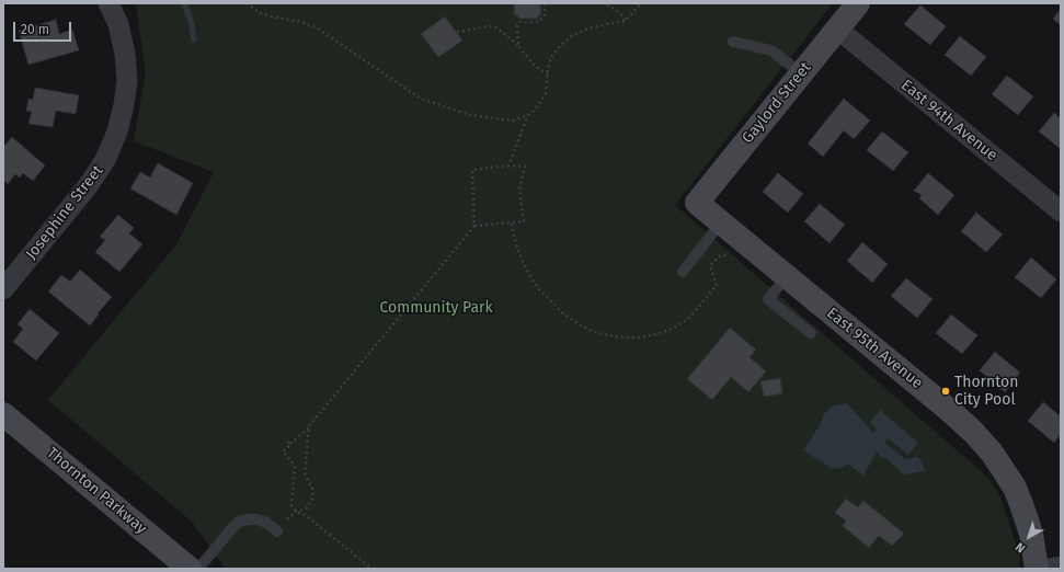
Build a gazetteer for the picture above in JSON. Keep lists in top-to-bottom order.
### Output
{
  "streets": {
    "street": [
      "Gaylord Street",
      "East 94th Avenue",
      "Josephine Street",
      "East 95th Avenue",
      "Thornton Parkway"
    ]
  },
  "crossings": [
    ["Gaylord Street", "East 94th Avenue"],
    ["Gaylord Street", "East 95th Avenue"]
  ],
  "parks": ["Community Park"],
  "places": ["Thornton City Pool"],
  "scale_bar": "20 m",
  "north": "bottom left"
}
